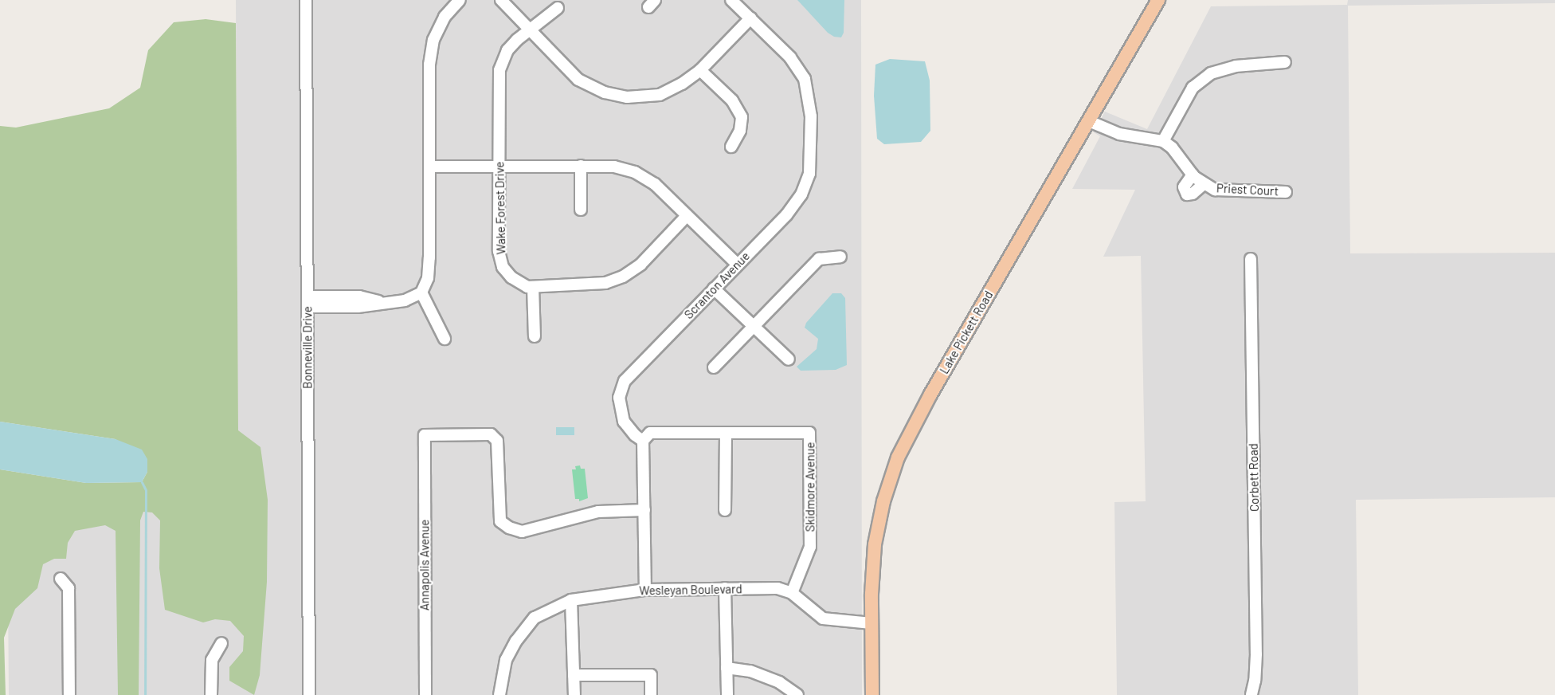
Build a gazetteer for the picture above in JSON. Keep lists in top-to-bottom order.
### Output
{
  "streets": {
    "main road": ["Lake Pickett Road"],
    "street": [
      "Priest Court",
      "Wake Forest Drive",
      "Scranton Avenue",
      "Bonneville Drive",
      "Corbett Road",
      "Skidmore Avenue",
      "Annapolis Avenue",
      "Wesleyan Boulevard"
    ]
  },
  "crossings": [
    ["Scranton Avenue", "Skidmore Avenue"],
    ["Lake Pickett Road", "Wesleyan Boulevard"],
    ["Skidmore Avenue", "Wesleyan Boulevard"]
  ]
}
